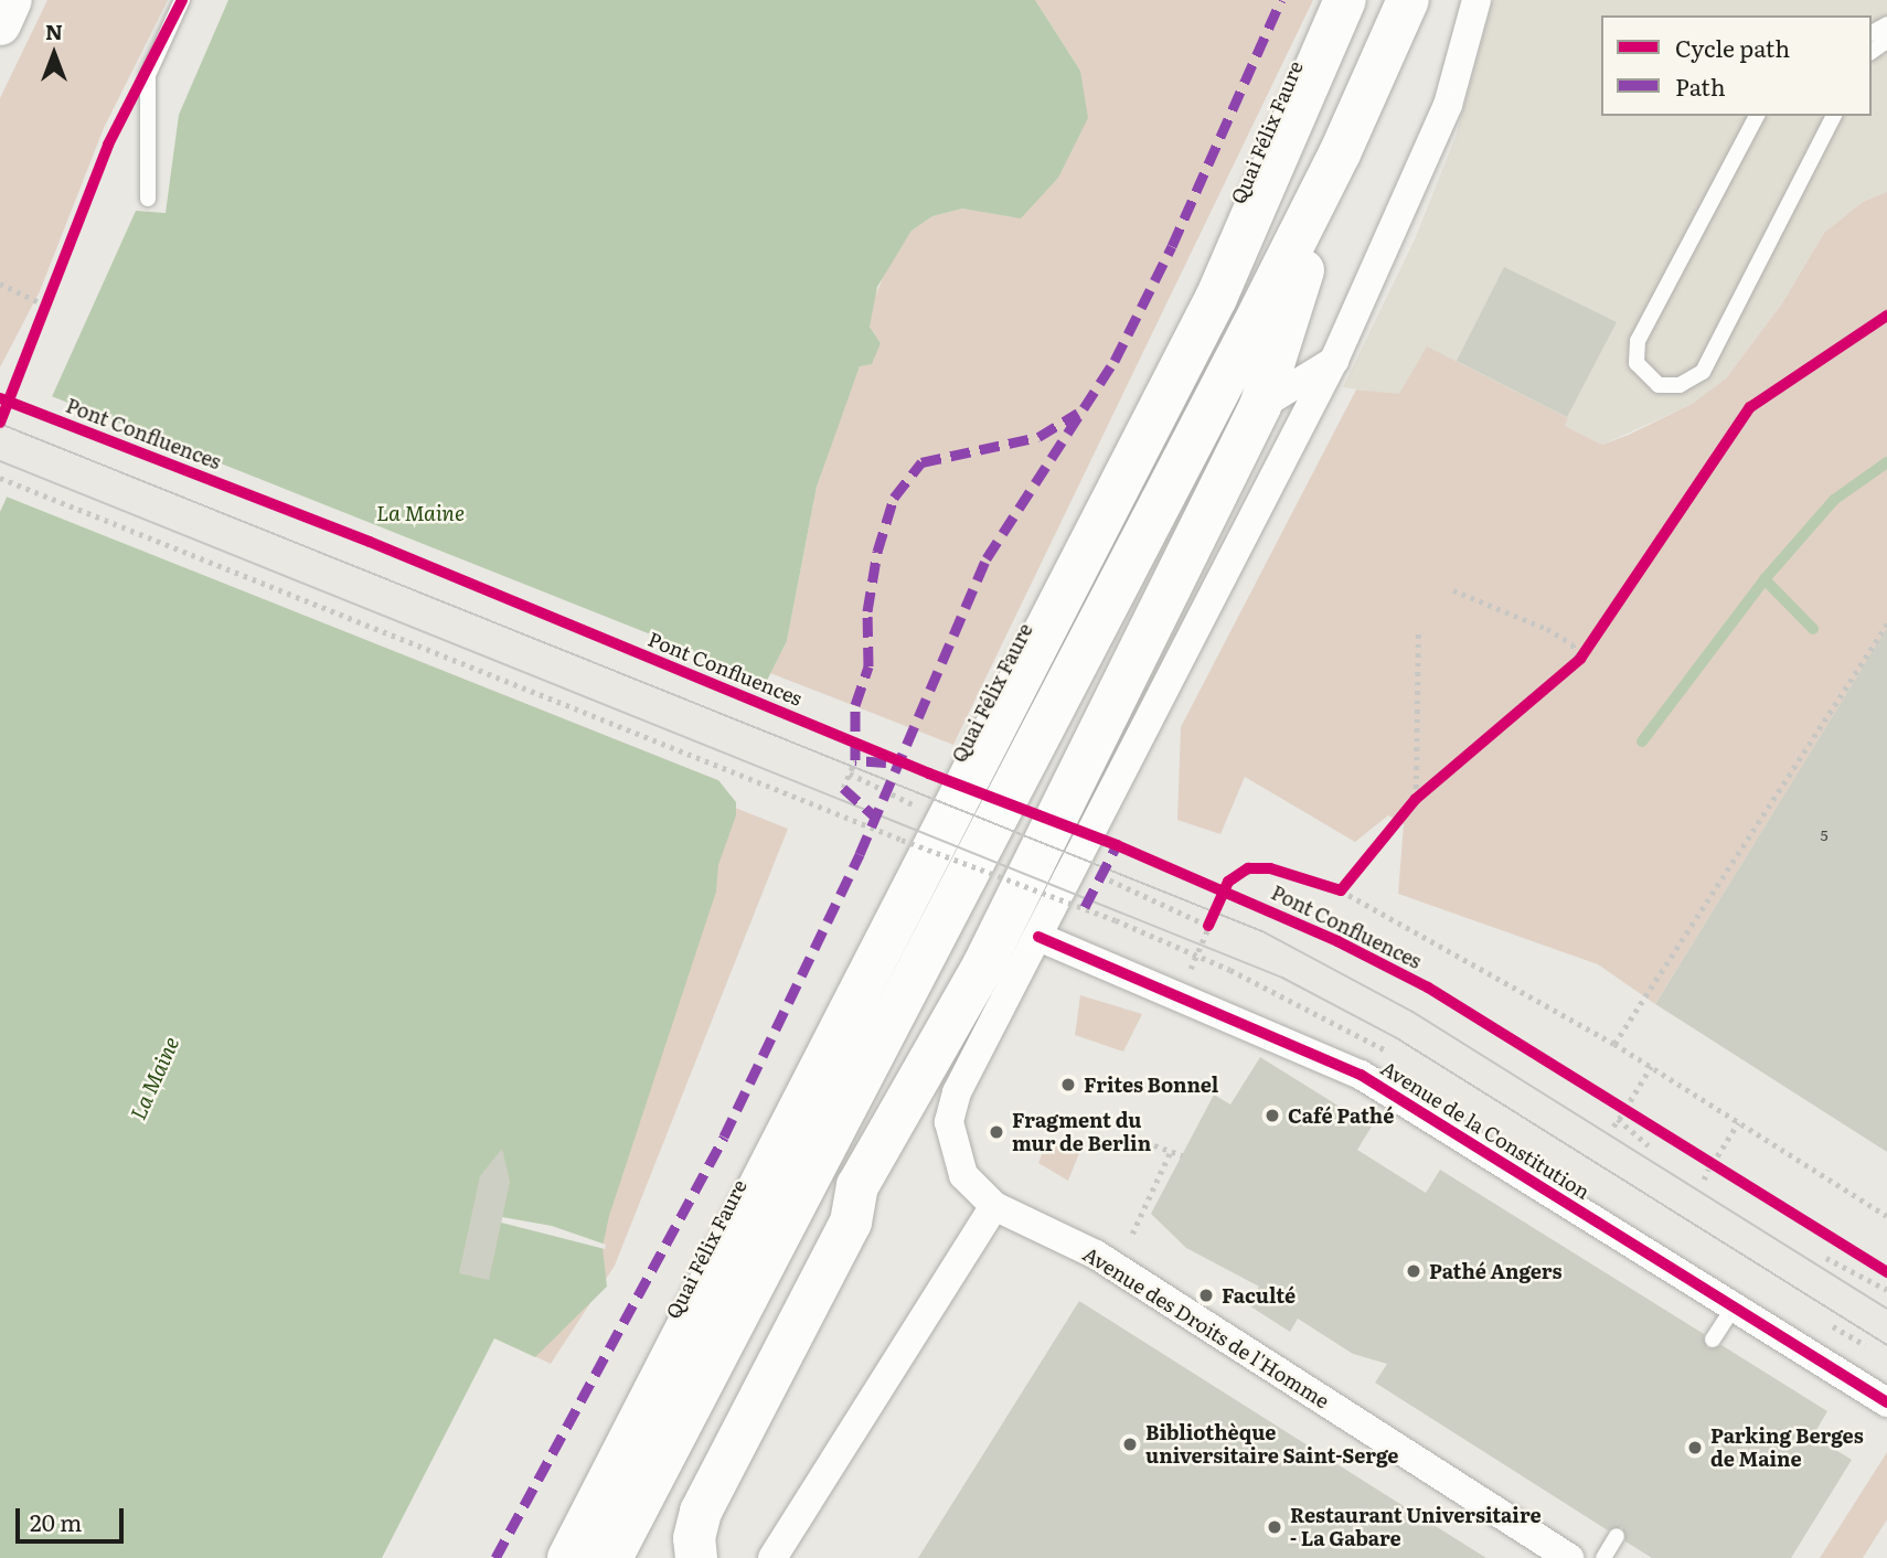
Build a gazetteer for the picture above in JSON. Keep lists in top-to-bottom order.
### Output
{
  "streets": {
    "main road": ["Quai Félix Faure"],
    "street": ["Avenue de la Constitution", "Avenue des Droits de l'Homme"],
    "cycle path": ["Pont Confluences"]
  },
  "water": ["La Maine"],
  "places": [
    "Frites Bonnel",
    "Café Pathé",
    "Fragment du mur de Berlin",
    "Pathé Angers",
    "Faculté",
    "Bibliothèque universitaire Saint-Serge",
    "Parking Berges de Maine",
    "Restaurant Universitaire - La Gabare"
  ],
  "house_numbers": ["5"],
  "legend": ["Cycle path", "Path"],
  "scale_bar": "20 m",
  "north": "top"
}
